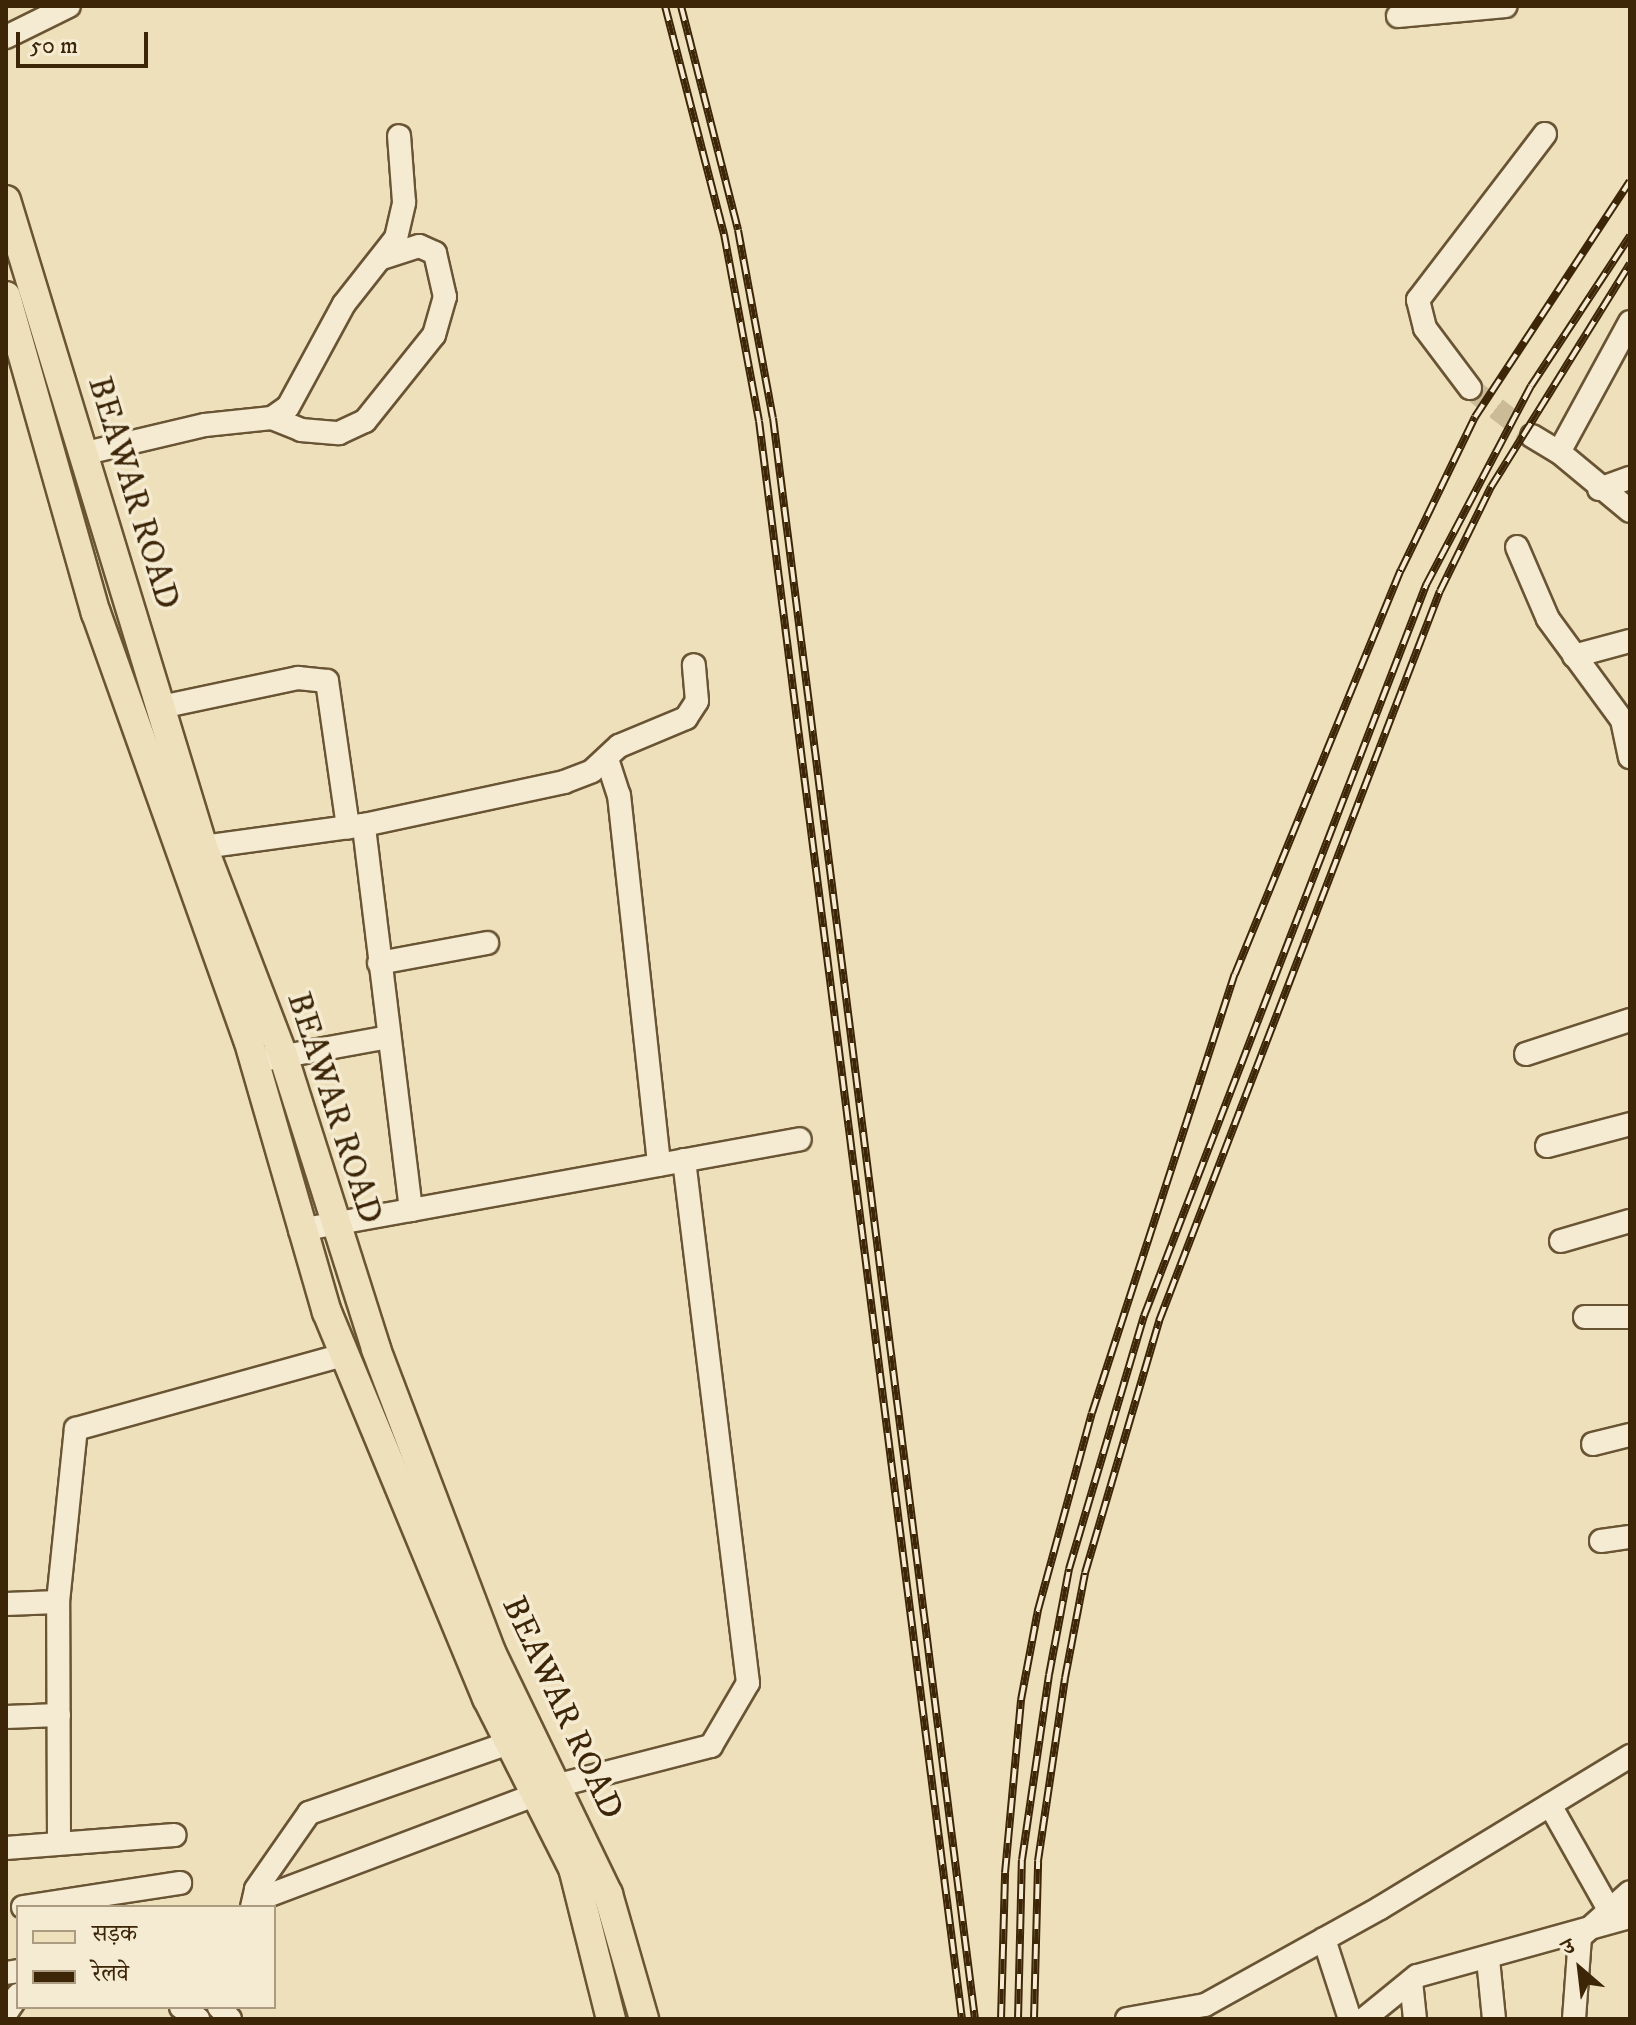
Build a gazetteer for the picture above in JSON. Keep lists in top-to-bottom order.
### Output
{
  "streets": {
    "main road": ["BEAWAR ROAD"]
  },
  "legend": ["सड़क", "रेलवे"],
  "scale_bar": "50 m",
  "north": "top left"
}
